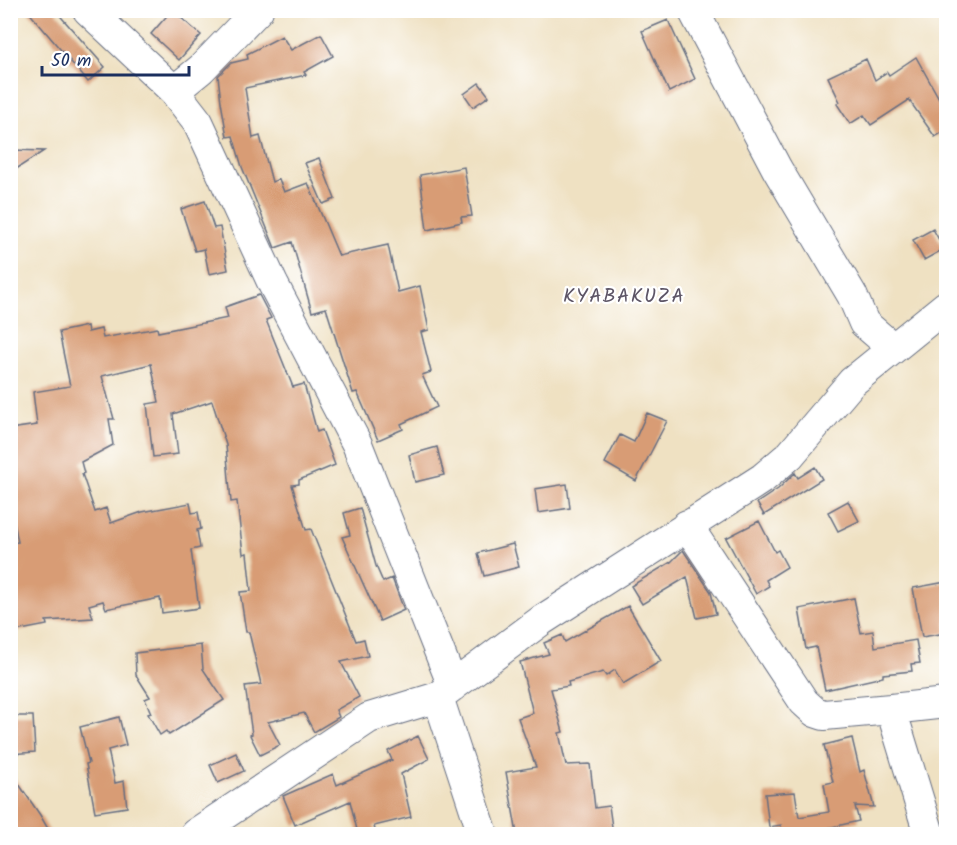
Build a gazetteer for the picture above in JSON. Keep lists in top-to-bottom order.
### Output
{
  "districts": ["KYABAKUZA"],
  "scale_bar": "50 m"
}
